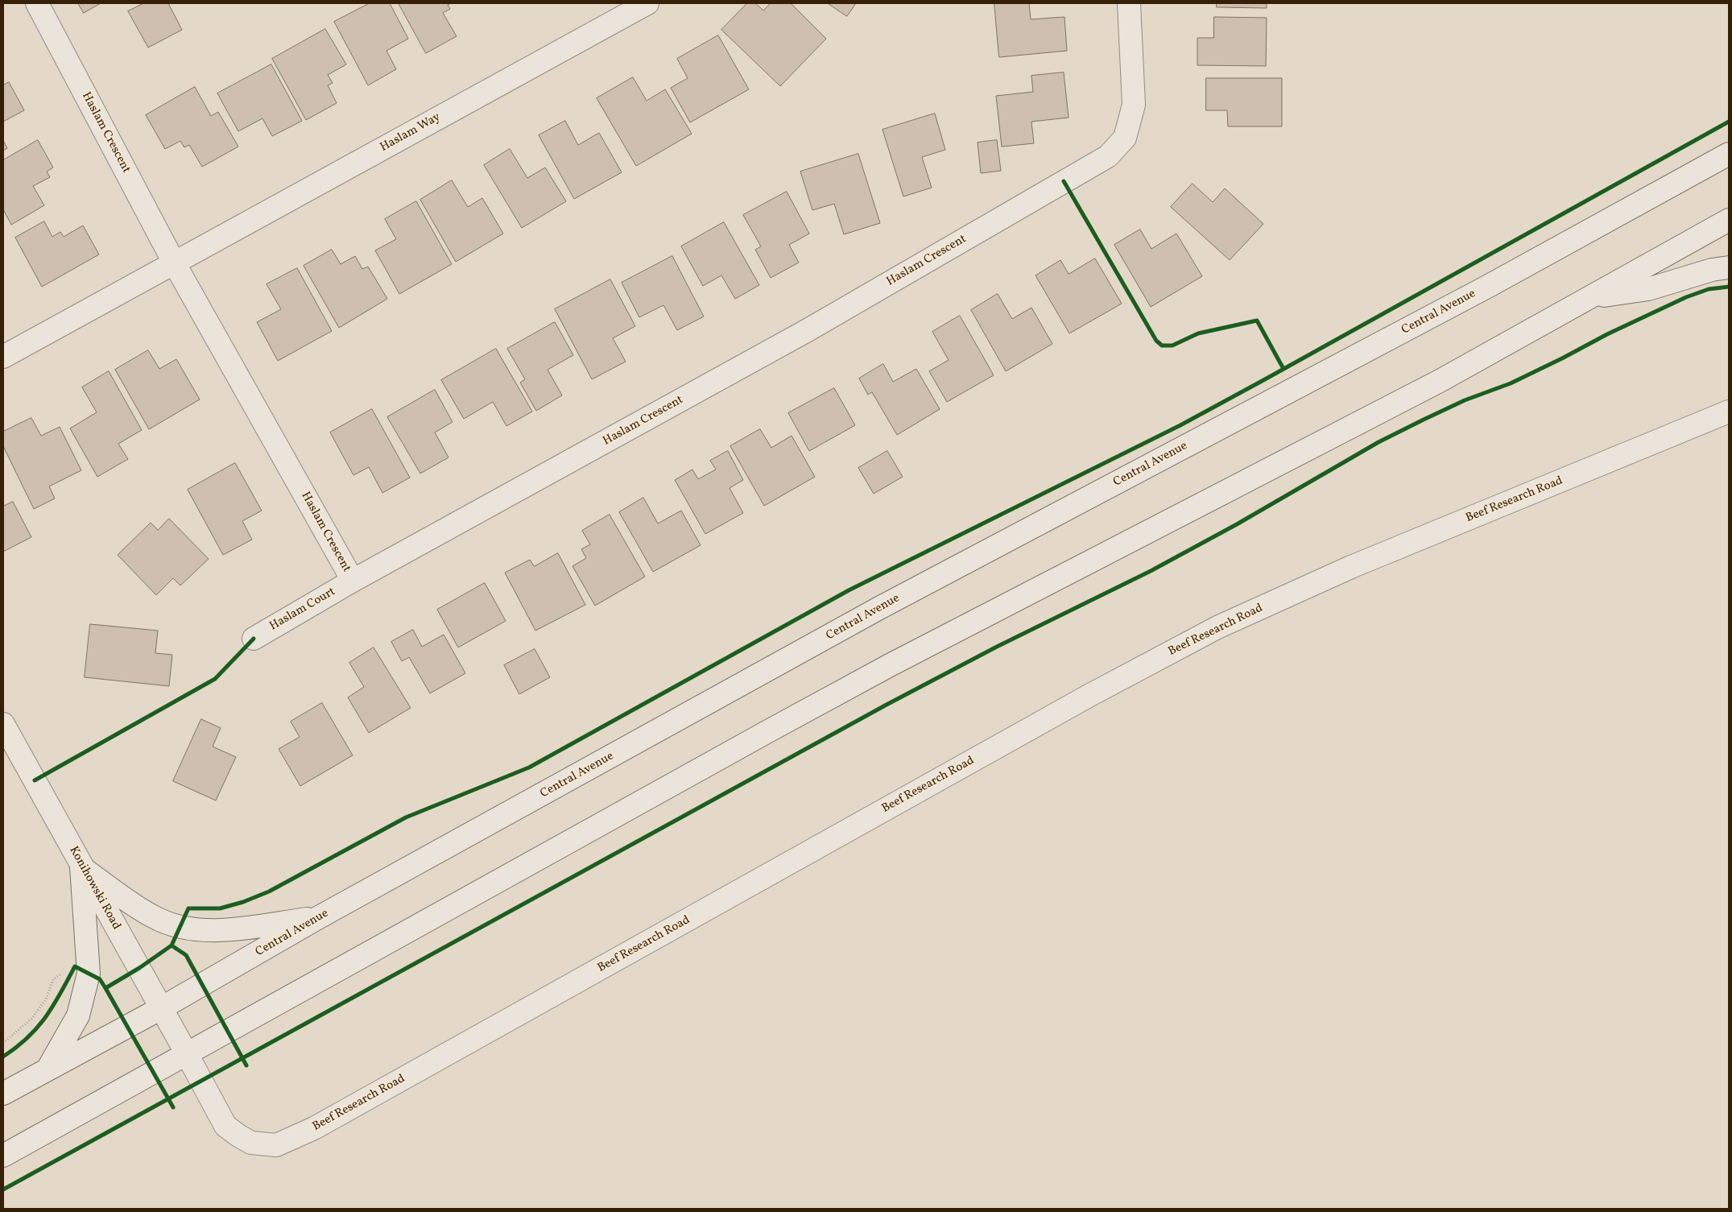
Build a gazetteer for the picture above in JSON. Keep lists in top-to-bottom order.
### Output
{
  "streets": {
    "street": [
      "Haslam Crescent",
      "Haslam Way",
      "Central Avenue",
      "Beef Research Road",
      "Haslam Court",
      "Konihowski Road"
    ]
  },
  "crossings": [
    ["Haslam Crescent", "Haslam Way"],
    ["Haslam Crescent", "Haslam Court"],
    ["Central Avenue", "Konihowski Road"],
    ["Beef Research Road", "Konihowski Road"]
  ]
}
